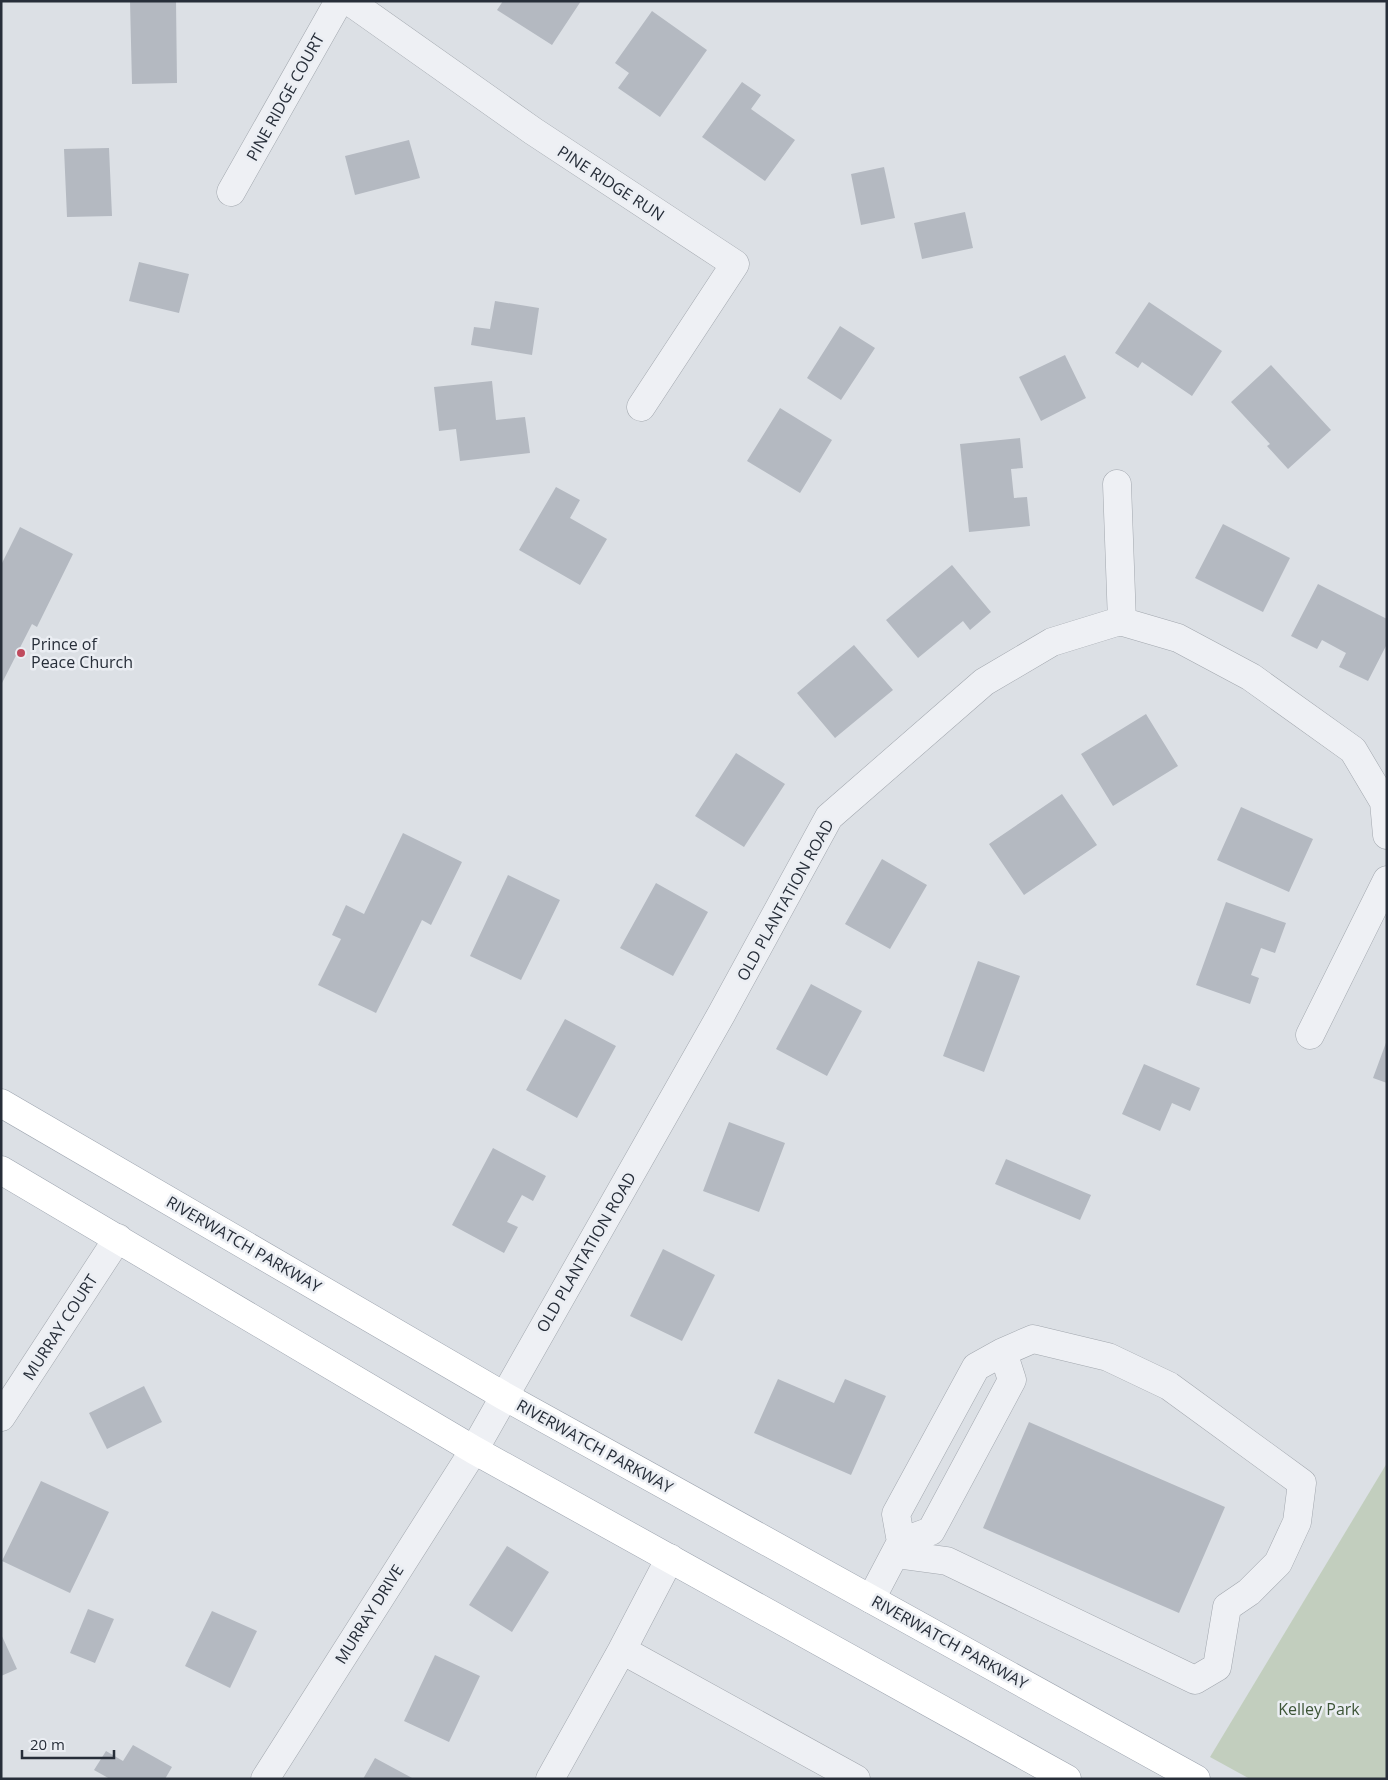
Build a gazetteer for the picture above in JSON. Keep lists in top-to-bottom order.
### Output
{
  "streets": {
    "main road": ["RIVERWATCH PARKWAY"],
    "street": [
      "PINE RIDGE COURT",
      "PINE RIDGE RUN",
      "OLD PLANTATION ROAD",
      "MURRAY COURT",
      "MURRAY DRIVE"
    ]
  },
  "crossings": [
    ["OLD PLANTATION ROAD", "RIVERWATCH PARKWAY"],
    ["OLD PLANTATION ROAD", "MURRAY DRIVE"]
  ],
  "parks": ["Kelley Park"],
  "places": ["Prince of Peace Church"],
  "scale_bar": "20 m"
}
